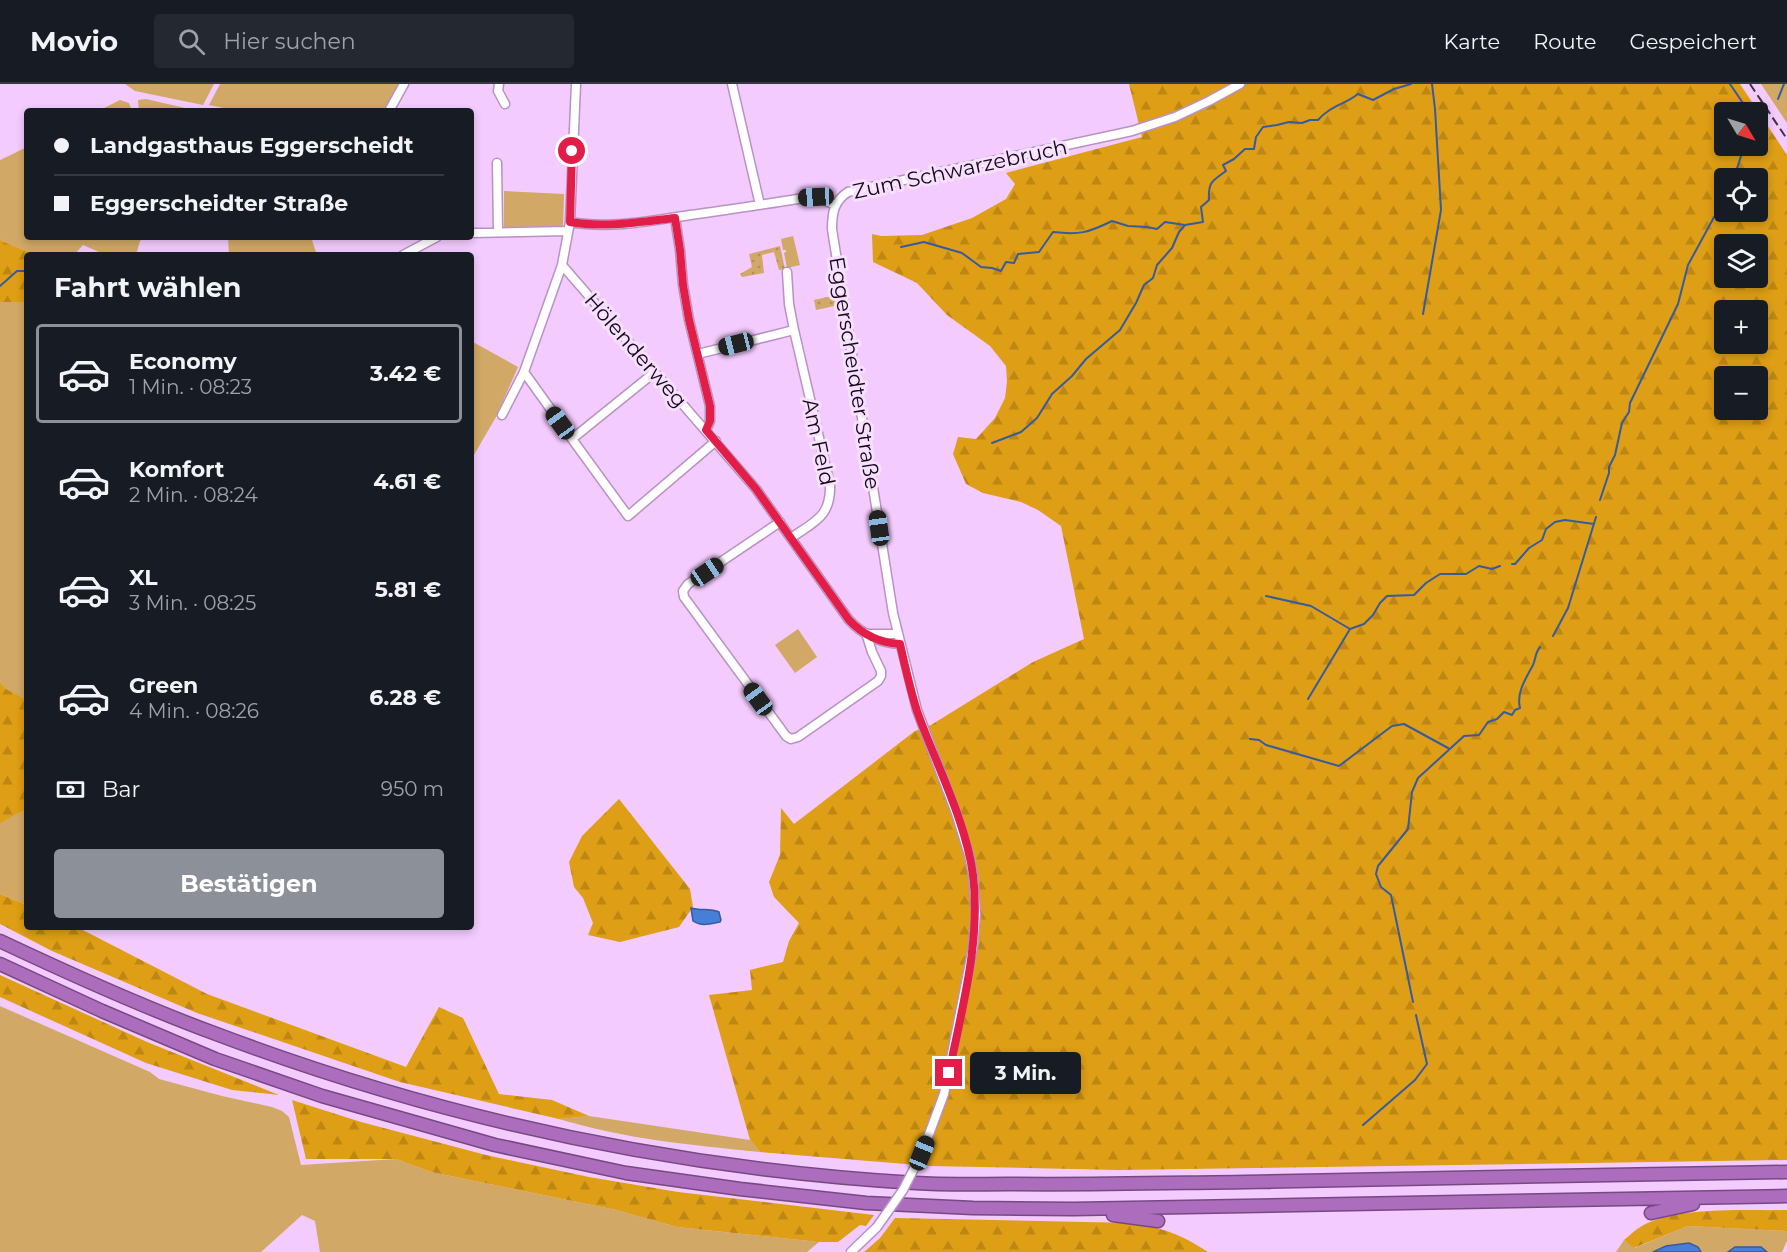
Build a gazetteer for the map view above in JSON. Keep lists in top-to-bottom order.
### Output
{
  "streets": {
    "street": [
      "Zum Schwarzebruch",
      "Hölenderweg",
      "Eggerscheidter Straße",
      "Am Feld"
    ]
  },
  "crossings": [
    ["Zum Schwarzebruch", "Eggerscheidter Straße"],
    ["Hölenderweg", "Eggerscheidter Straße"],
    ["Hölenderweg", "Am Feld"]
  ],
  "north": "bottom right",
  "page": {
    "header": "Movio",
    "search": "Hier suchen",
    "nav": ["Karte", "Route", "Gespeichert"],
    "map_buttons": ["+", "−"],
    "banner": ["Landgasthaus Eggerscheidt", "Eggerscheidter Straße"],
    "heading": "Fahrt wählen",
    "list": [
      {
        "name": "Economy",
        "note": "1 Min. · 08:23",
        "value": "3.42 €"
      },
      {
        "name": "Komfort",
        "note": "2 Min. · 08:24",
        "value": "4.61 €"
      },
      {
        "name": "XL",
        "note": "3 Min. · 08:25",
        "value": "5.81 €"
      },
      {
        "name": "Green",
        "note": "4 Min. · 08:26",
        "value": "6.28 €"
      }
    ],
    "pay": ["Bar", "950 m"],
    "buttons": "Bestätigen",
    "bubble": "3 Min."
  }
}
